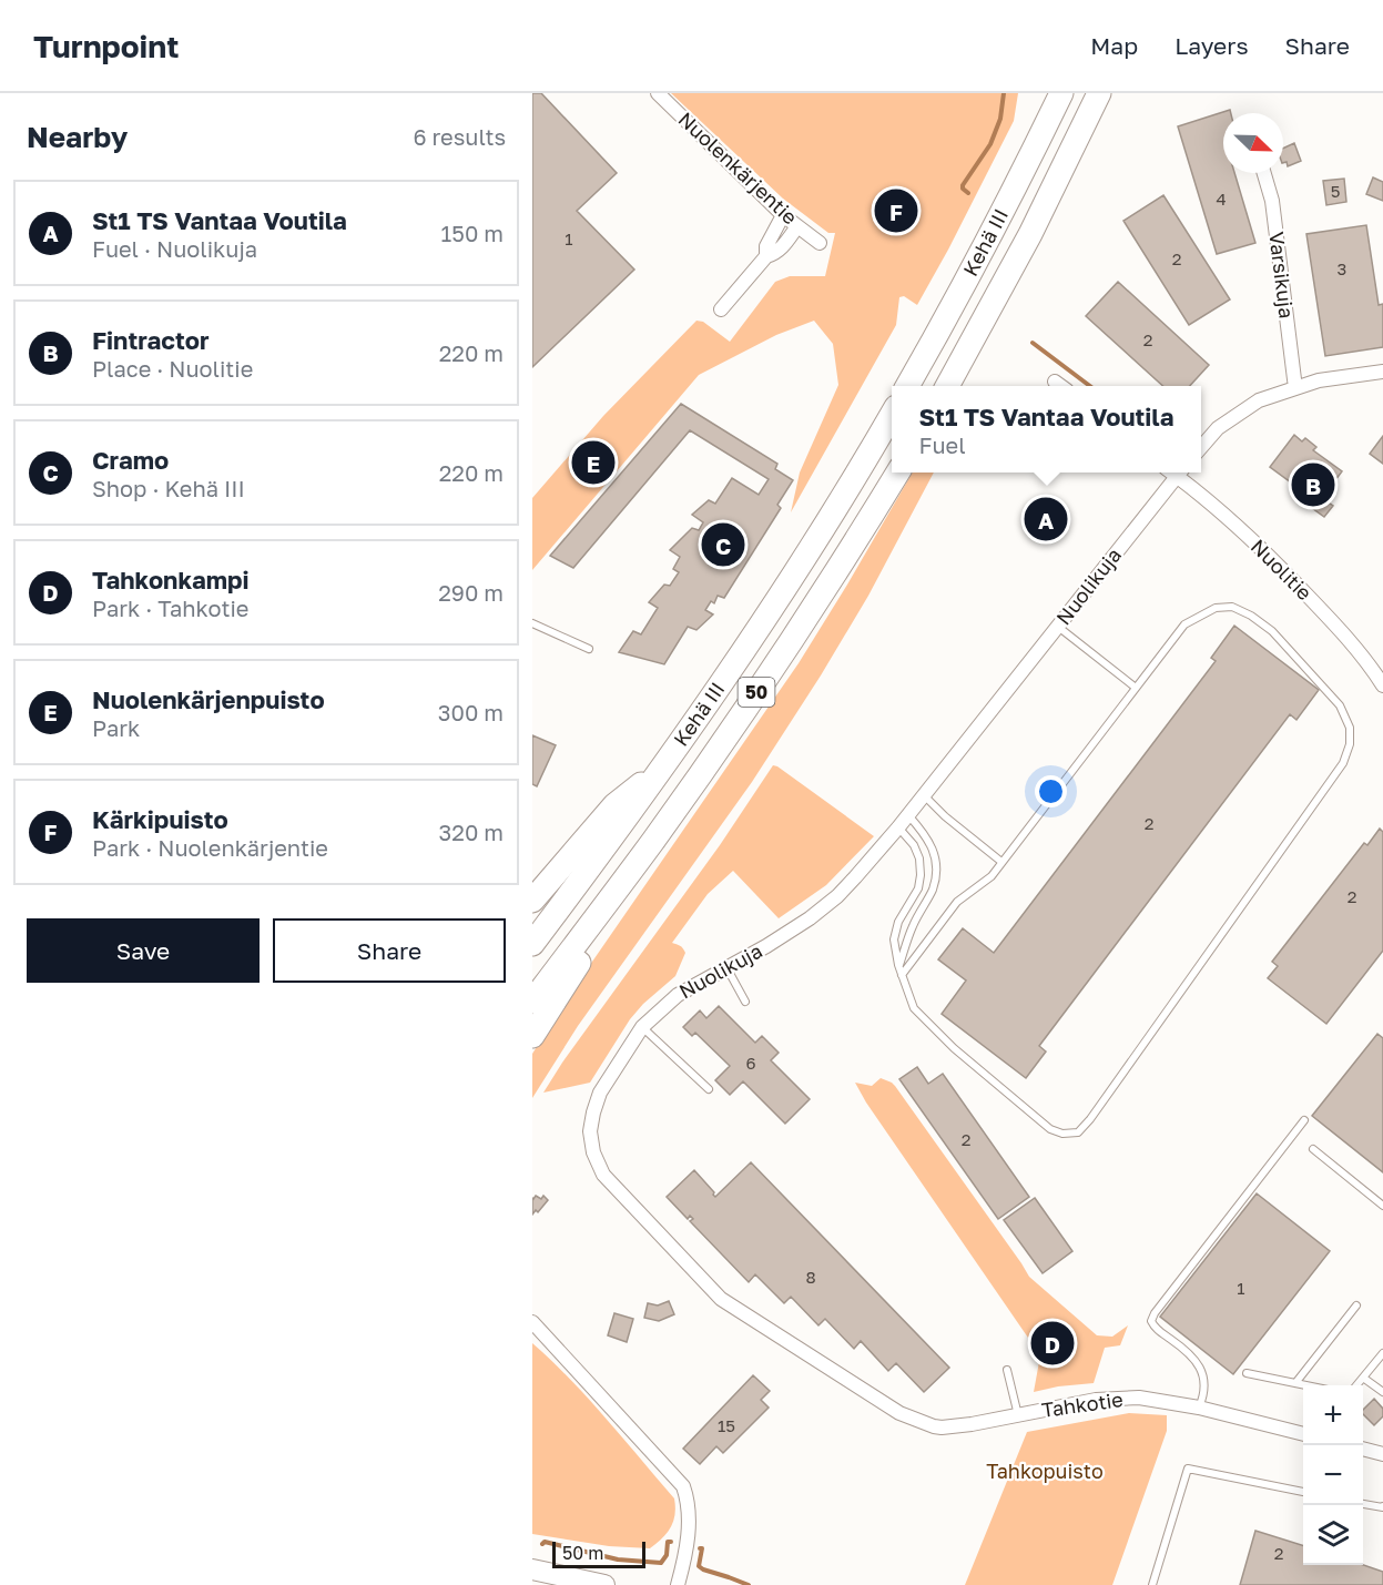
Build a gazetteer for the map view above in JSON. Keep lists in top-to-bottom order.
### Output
{
  "streets": {
    "highway": ["Kehä III", "50"],
    "street": [
      "Nuolenkärjentie",
      "Varsikuja",
      "Nuolitie",
      "Nuolikuja",
      "Tahkotie"
    ]
  },
  "crossings": [
    ["Nuolikuja", "Tahkotie"]
  ],
  "parks": ["Tahkopuisto"],
  "house_numbers": [
    "5",
    "4",
    "1",
    "2",
    "3",
    "2",
    "2",
    "2",
    "6",
    "2",
    "8",
    "1",
    "15",
    "2"
  ],
  "scale_bar": "50 m",
  "north": "bottom right",
  "page": {
    "header": "Turnpoint",
    "nav": ["Map", "Layers", "Share"],
    "heading": ["Nearby", "6 results"],
    "list": [
      {
        "mark": "A",
        "name": "St1 TS Vantaa Voutila",
        "note": "Fuel · Nuolikuja",
        "value": "150 m"
      },
      {
        "mark": "B",
        "name": "Fintractor",
        "note": "Place · Nuolitie",
        "value": "220 m"
      },
      {
        "mark": "C",
        "name": "Cramo",
        "note": "Shop · Kehä III",
        "value": "220 m"
      },
      {
        "mark": "D",
        "name": "Tahkonkampi",
        "note": "Park · Tahkotie",
        "value": "290 m"
      },
      {
        "mark": "E",
        "name": "Nuolenkärjenpuisto",
        "note": "Park",
        "value": "300 m"
      },
      {
        "mark": "F",
        "name": "Kärkipuisto",
        "note": "Park · Nuolenkärjentie",
        "value": "320 m"
      }
    ],
    "pins": [
      "F",
      "E",
      "B",
      "A",
      "C",
      "D"
    ],
    "popup": ["St1 TS Vantaa Voutila", "Fuel"],
    "buttons": ["Save", "Share"],
    "map_buttons": ["+", "−"],
    "scale": "50 m"
  }
}
